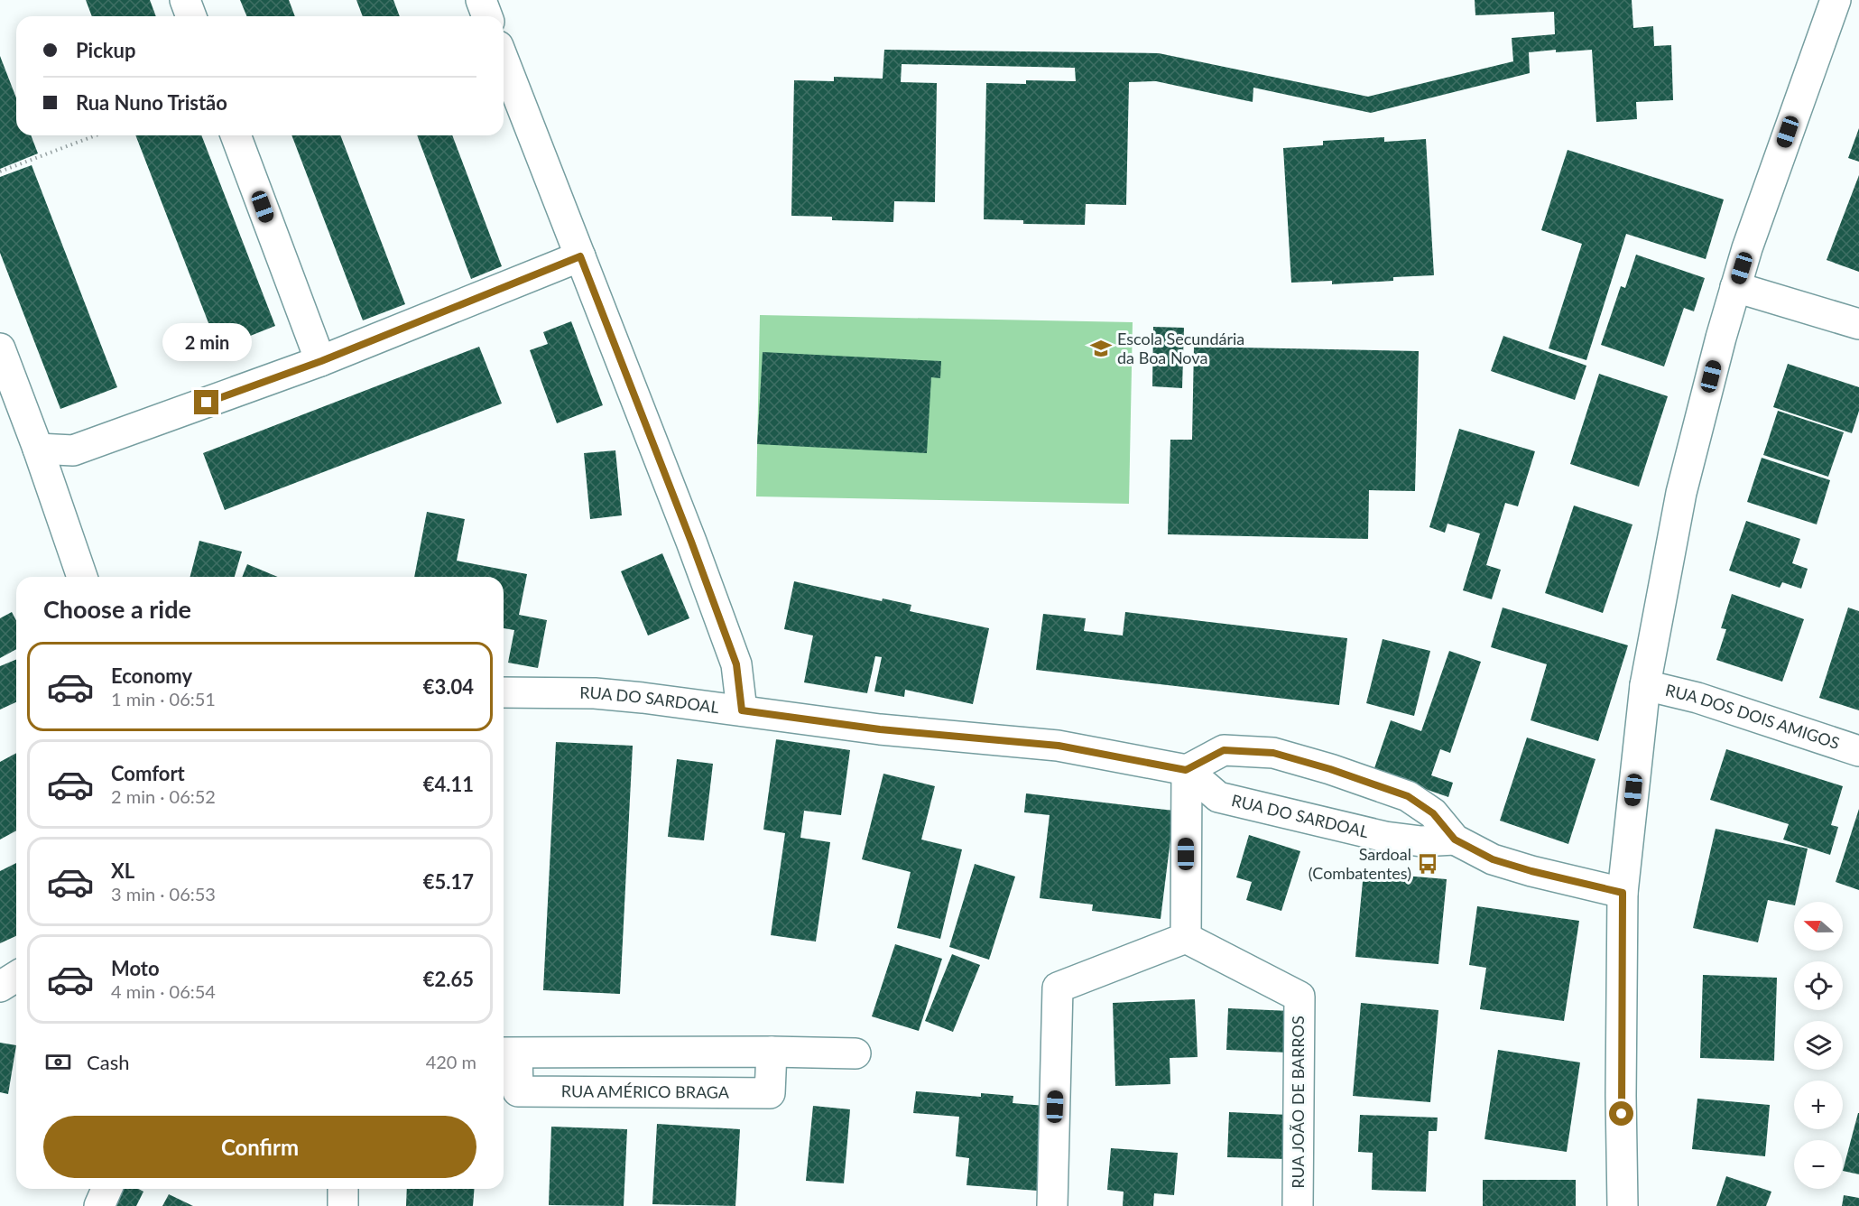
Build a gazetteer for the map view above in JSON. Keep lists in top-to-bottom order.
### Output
{
  "streets": {
    "street": [
      "RUA DO SARDOAL",
      "RUA DOS DOIS AMIGOS",
      "RUA AMÉRICO BRAGA",
      "RUA JOÃO DE BARROS"
    ]
  },
  "places": {
    "school or university": ["Escola Secundária da Boa Nova"],
    "bus stop": ["Sardoal (Combatentes)"]
  },
  "north": "left",
  "page": {
    "banner": ["Pickup", "Rua Nuno Tristão"],
    "bubble": "2 min",
    "heading": "Choose a ride",
    "list": [
      {
        "name": "Economy",
        "note": "1 min · 06:51",
        "value": "€3.04"
      },
      {
        "name": "Comfort",
        "note": "2 min · 06:52",
        "value": "€4.11"
      },
      {
        "name": "XL",
        "note": "3 min · 06:53",
        "value": "€5.17"
      },
      {
        "name": "Moto",
        "note": "4 min · 06:54",
        "value": "€2.65"
      }
    ],
    "map_buttons": ["+", "−"],
    "pay": ["Cash", "420 m"],
    "buttons": "Confirm"
  }
}
